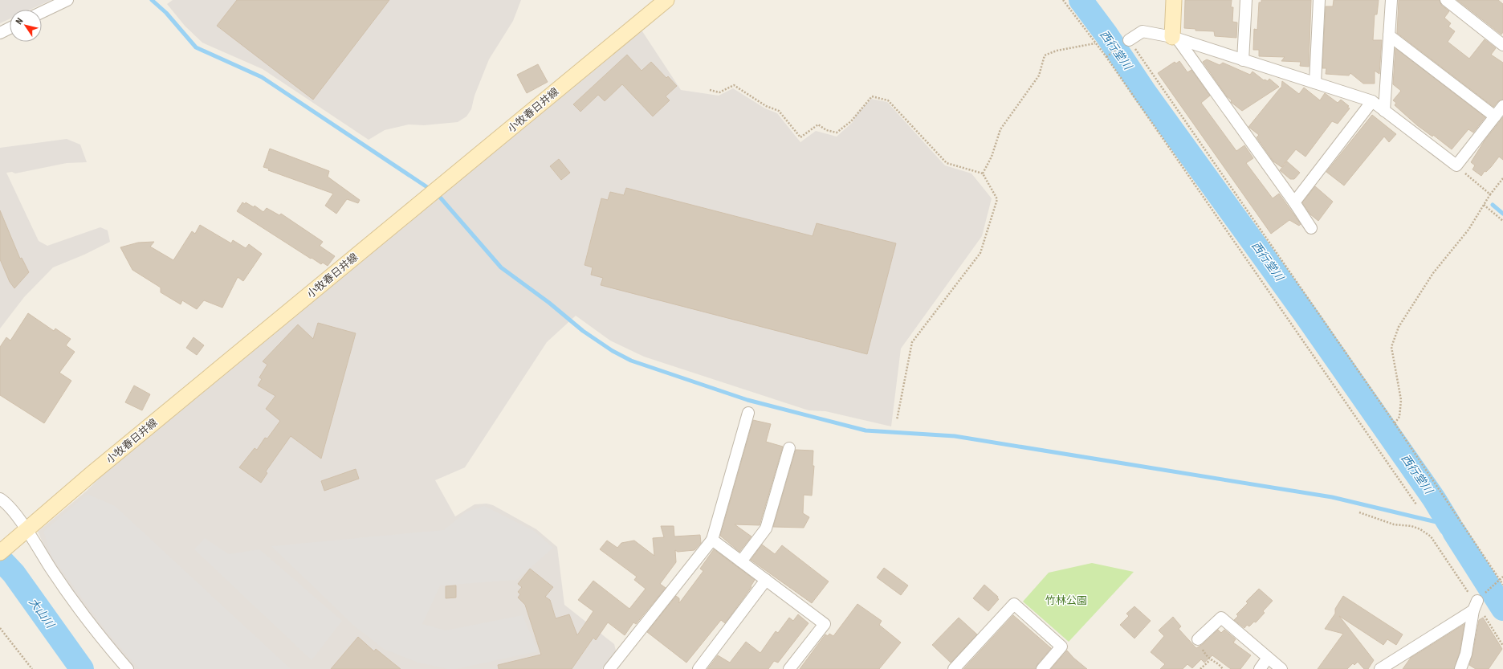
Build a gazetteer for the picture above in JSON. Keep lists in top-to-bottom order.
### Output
{
  "streets": {
    "main road": ["小牧春日井線"]
  },
  "water": ["西行堂川", "大山川"],
  "parks": ["竹林公園"],
  "north": "top left"
}
